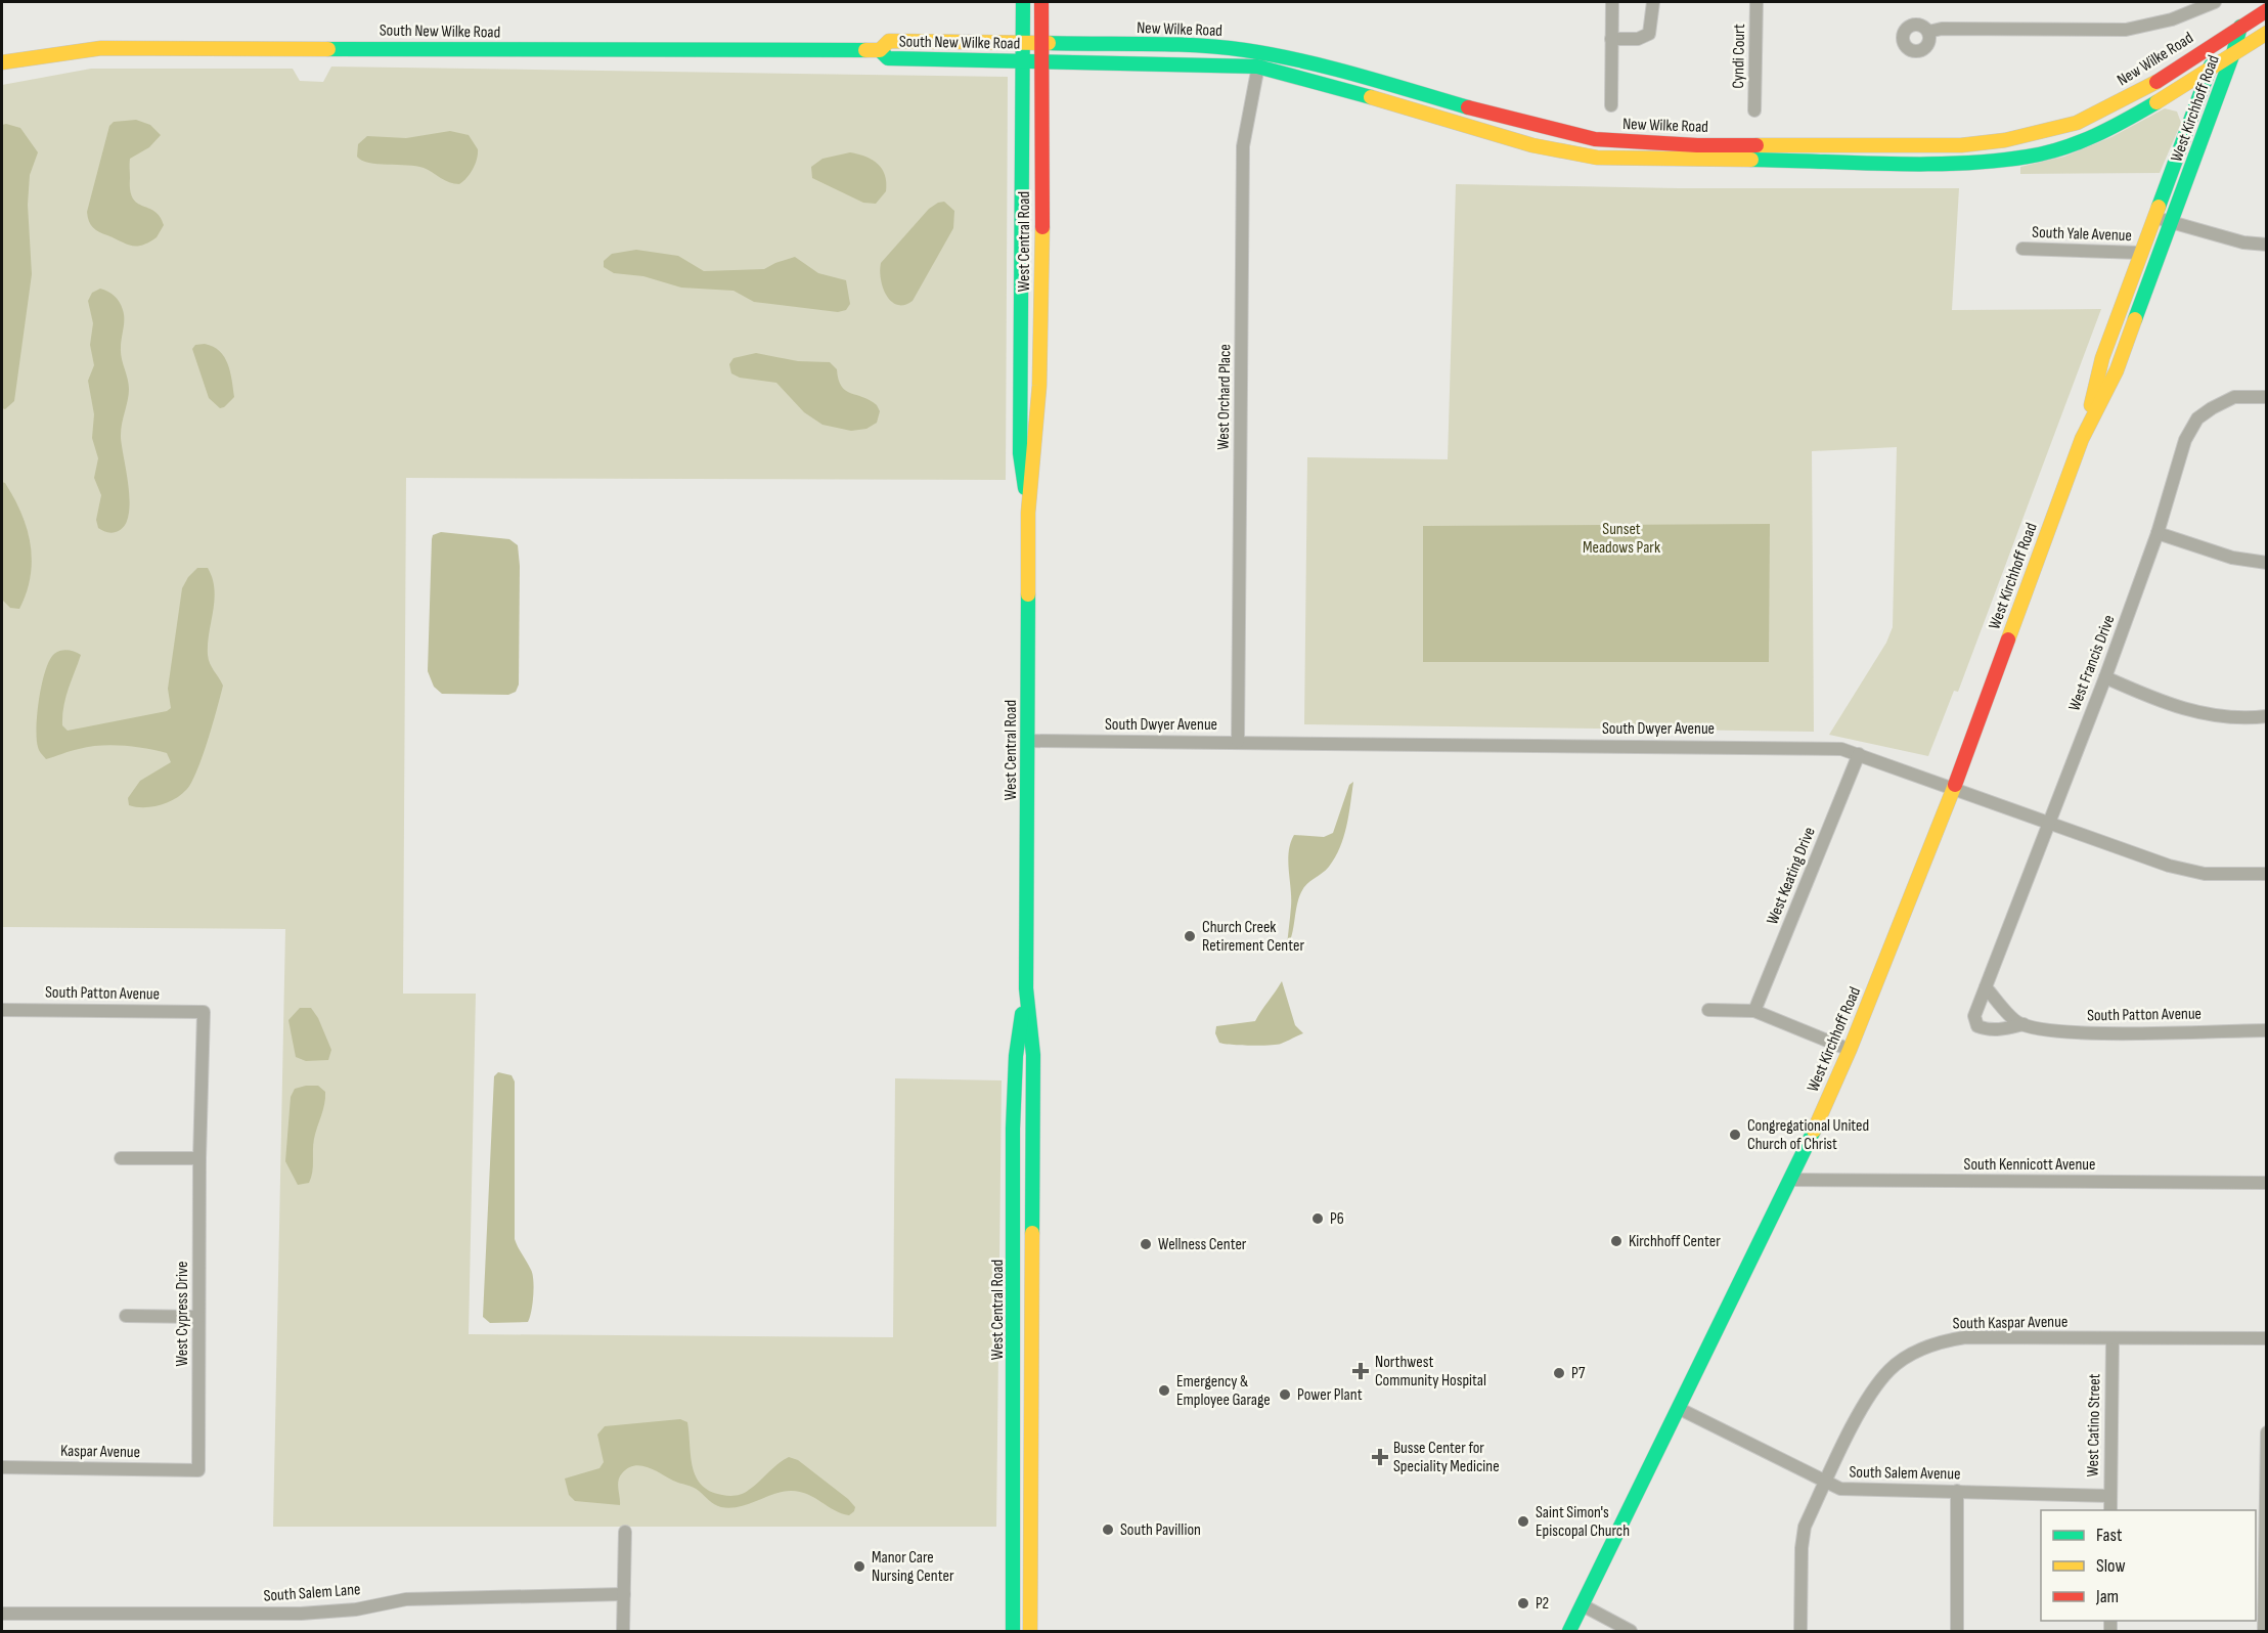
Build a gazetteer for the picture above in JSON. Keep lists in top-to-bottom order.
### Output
{
  "streets": {
    "main road": [
      "New Wilke Road",
      "South New Wilke Road",
      "West Kirchhoff Road",
      "West Central Road"
    ],
    "street": [
      "Cyndi Court",
      "South Yale Avenue",
      "West Orchard Place",
      "West Francis Drive",
      "South Dwyer Avenue",
      "West Keating Drive",
      "South Patton Avenue",
      "South Kennicott Avenue",
      "West Cypress Drive",
      "South Kaspar Avenue",
      "West Catino Street",
      "Kaspar Avenue",
      "South Salem Avenue",
      "South Salem Lane"
    ]
  },
  "crossings": [
    ["New Wilke Road", "South New Wilke Road"],
    ["New Wilke Road", "West Kirchhoff Road"],
    ["New Wilke Road", "West Central Road"],
    ["New Wilke Road", "West Orchard Place"],
    ["South New Wilke Road", "West Central Road"],
    ["West Kirchhoff Road", "South Yale Avenue"],
    ["West Kirchhoff Road", "South Dwyer Avenue"],
    ["West Kirchhoff Road", "South Kennicott Avenue"],
    ["West Kirchhoff Road", "South Salem Avenue"],
    ["West Central Road", "South Dwyer Avenue"],
    ["West Orchard Place", "South Dwyer Avenue"],
    ["West Francis Drive", "South Dwyer Avenue"],
    ["West Francis Drive", "South Patton Avenue"],
    ["South Dwyer Avenue", "West Keating Drive"],
    ["South Patton Avenue", "West Cypress Drive"],
    ["West Cypress Drive", "Kaspar Avenue"],
    ["South Kaspar Avenue", "West Catino Street"],
    ["South Kaspar Avenue", "South Salem Avenue"],
    ["West Catino Street", "South Salem Avenue"]
  ],
  "parks": ["Sunset Meadows Park"],
  "places": {
    "other": [
      "Church Creek Retirement Center",
      "Congregational United Church of Christ",
      "P6",
      "Kirchhoff Center",
      "Wellness Center",
      "P7",
      "Emergency & Employee Garage",
      "Power Plant",
      "Saint Simon's Episcopal Church",
      "South Pavillion",
      "Manor Care Nursing Center",
      "P2"
    ],
    "health": ["Northwest Community Hospital", "Busse Center for Speciality Medicine"]
  },
  "legend": ["Fast", "Slow", "Jam"]
}
